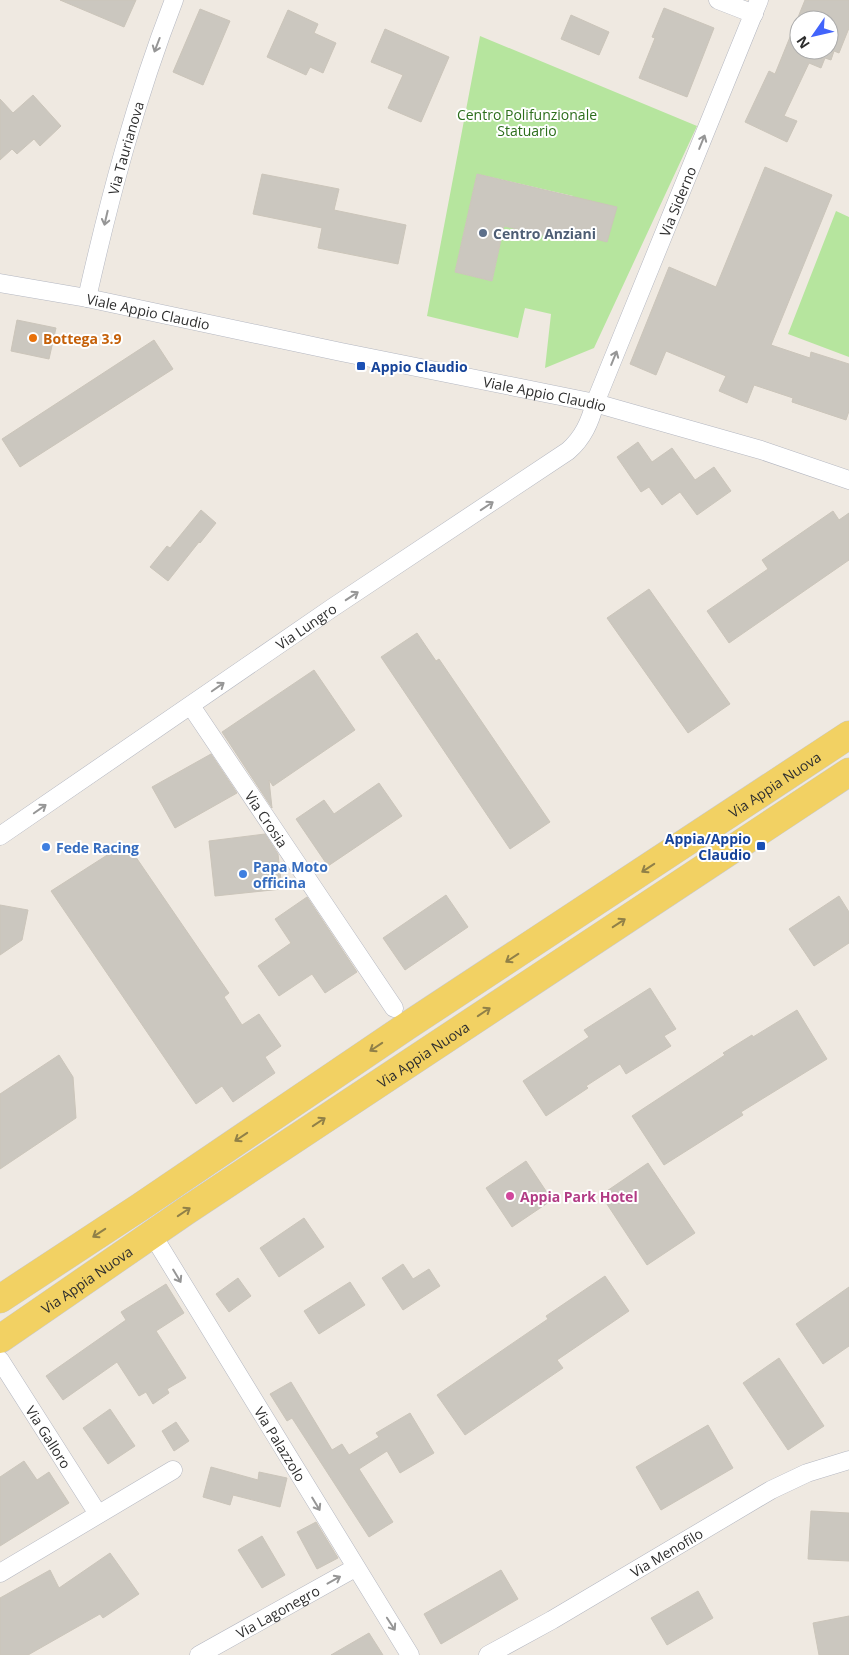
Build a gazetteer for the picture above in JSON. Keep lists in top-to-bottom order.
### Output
{
  "streets": {
    "main road": ["Via Appia Nuova"],
    "street": [
      "Via Taurianova",
      "Via Siderno",
      "Viale Appio Claudio",
      "Via Lungro",
      "Via Crosia",
      "Via Galloro",
      "Via Palazzolo",
      "Via Menofilo",
      "Via Lagonegro"
    ]
  },
  "crossings": [
    ["Via Taurianova", "Viale Appio Claudio"],
    ["Via Siderno", "Viale Appio Claudio"],
    ["Via Siderno", "Via Lungro"],
    ["Viale Appio Claudio", "Via Lungro"],
    ["Via Lungro", "Via Crosia"],
    ["Via Appia Nuova", "Via Palazzolo"],
    ["Via Palazzolo", "Via Lagonegro"]
  ],
  "one_way": [
    "Via Taurianova",
    "Via Siderno",
    "Via Lungro",
    "Via Palazzolo",
    "Via Lagonegro"
  ],
  "parks": ["Centro Polifunzionale Statuario"],
  "places": {
    "other": [
      "Centro Anziani",
      "Bottega 3.9",
      "Fede Racing",
      "Papa Moto officina",
      "Appia Park Hotel"
    ],
    "transit": ["Appio Claudio", "Appia/Appio Claudio"]
  },
  "north": "bottom left"
}
